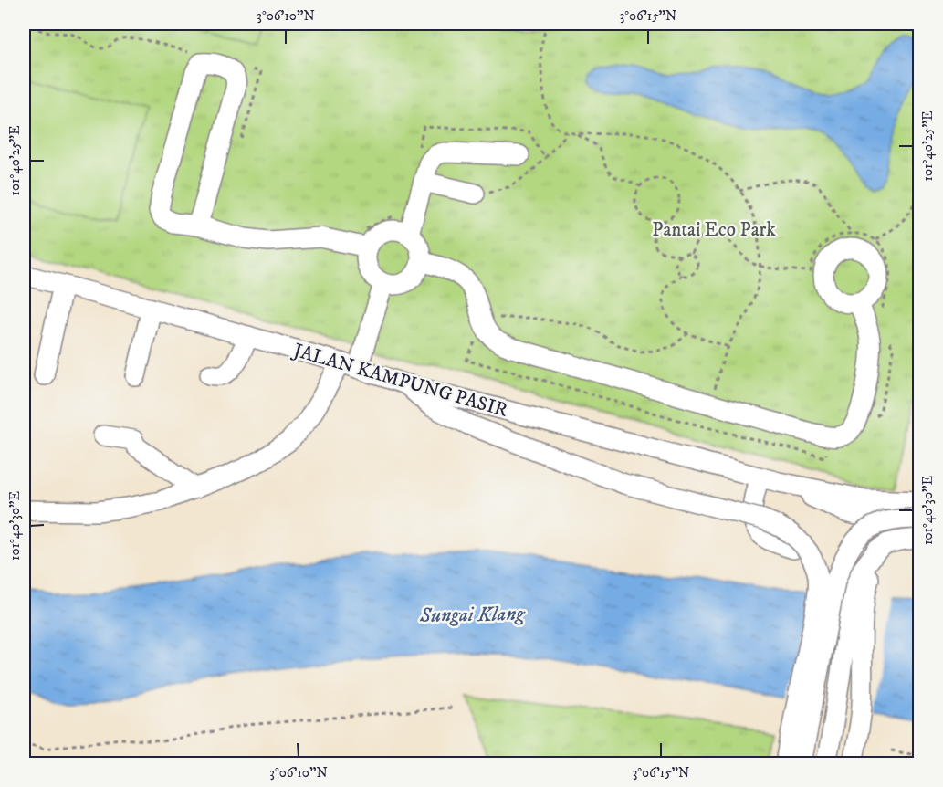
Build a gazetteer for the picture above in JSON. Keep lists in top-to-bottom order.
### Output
{
  "streets": {
    "street": ["JALAN KAMPUNG PASIR"]
  },
  "water": ["Sungai Klang"],
  "parks": ["Pantai Eco Park"],
  "coordinates": [
    "3°06'10\"N",
    "3°06'15\"N",
    "101°40'25\"E",
    "101°40'30\"E"
  ]
}
